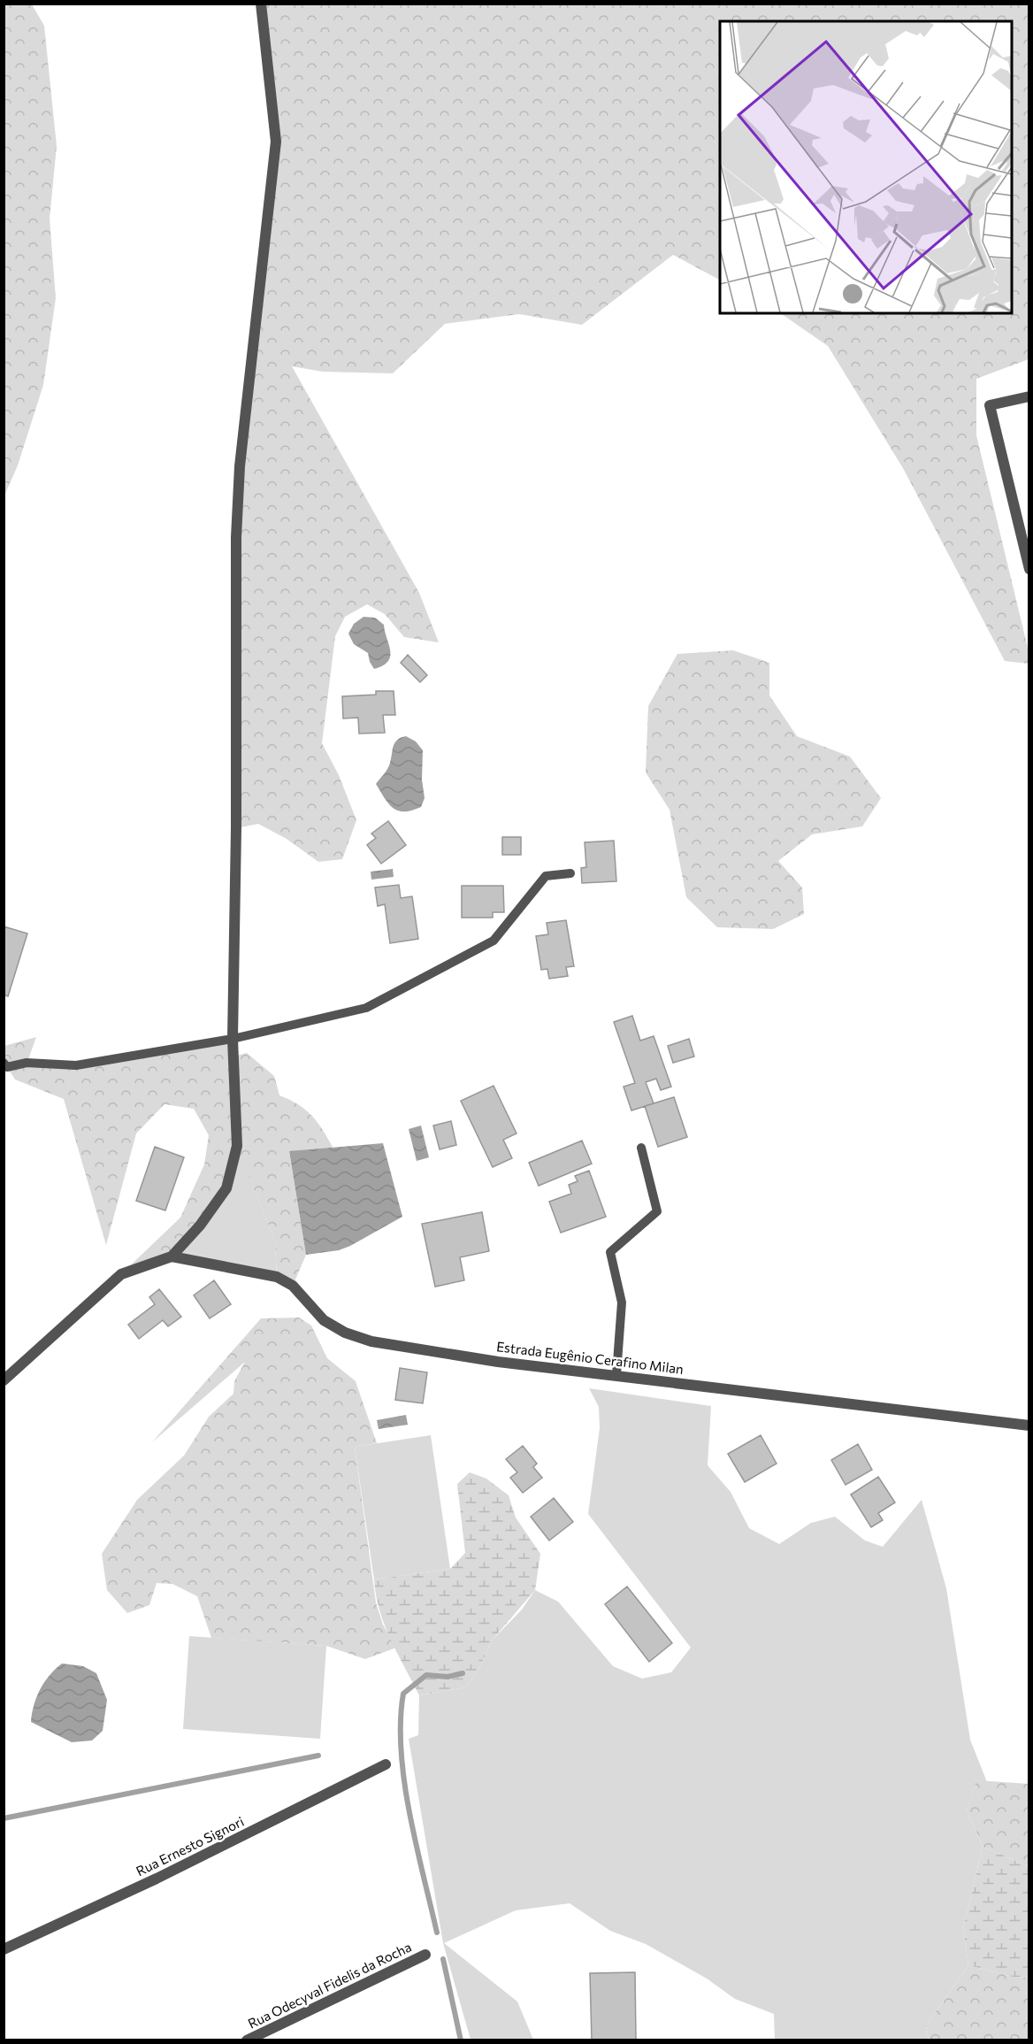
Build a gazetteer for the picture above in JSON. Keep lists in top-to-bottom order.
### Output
{
  "streets": {
    "street": ["Estrada Eugênio Cerafino Milan", "Rua Ernesto Signori", "Rua Odecyval Fidelis da Rocha"]
  }
}
